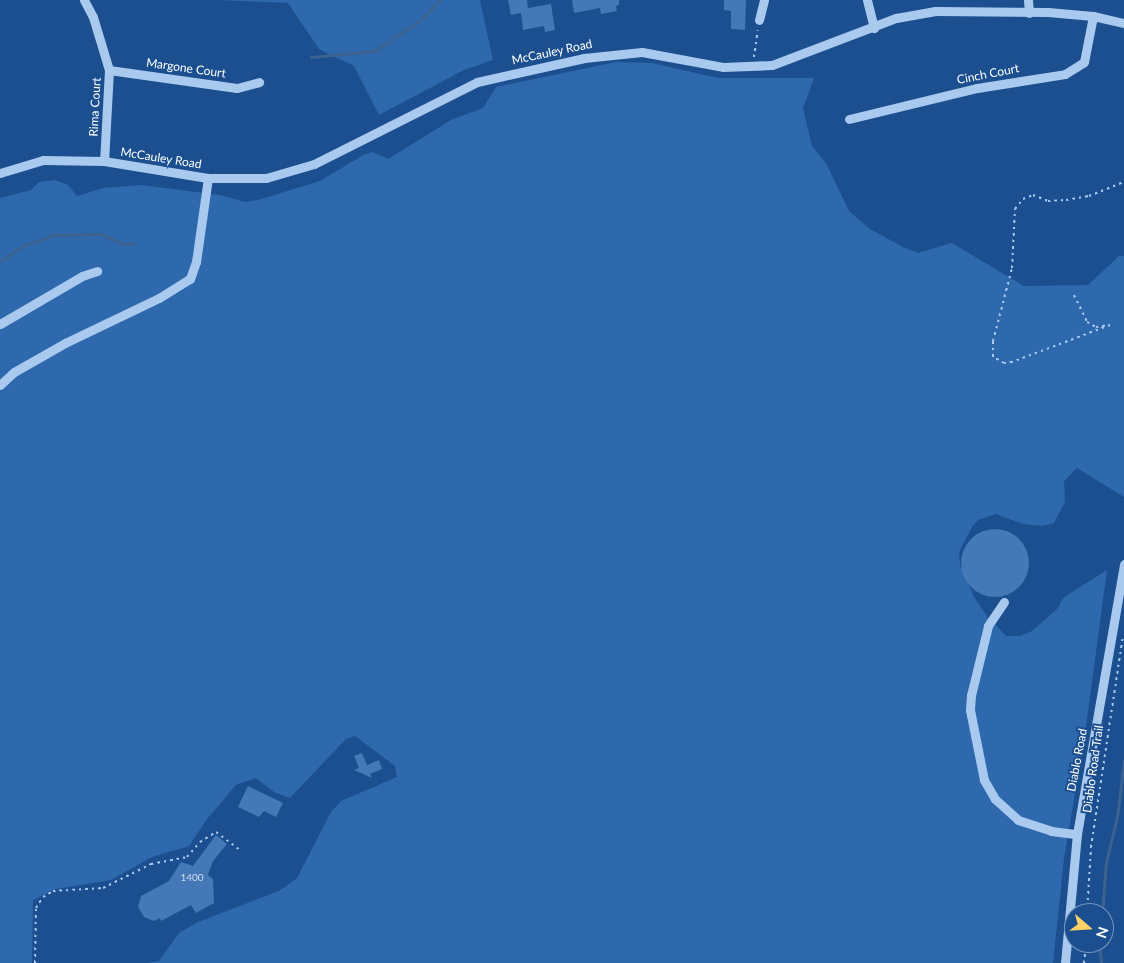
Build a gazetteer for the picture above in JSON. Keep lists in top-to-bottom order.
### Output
{
  "streets": {
    "street": [
      "McCauley Road",
      "Margone Court",
      "Cinch Court",
      "Rima Court",
      "Diablo Road"
    ],
    "path": ["Diablo Road Trail"]
  },
  "crossings": [
    ["McCauley Road", "Cinch Court"],
    ["McCauley Road", "Rima Court"],
    ["Margone Court", "Rima Court"]
  ],
  "house_numbers": ["1400"],
  "north": "right"
}
